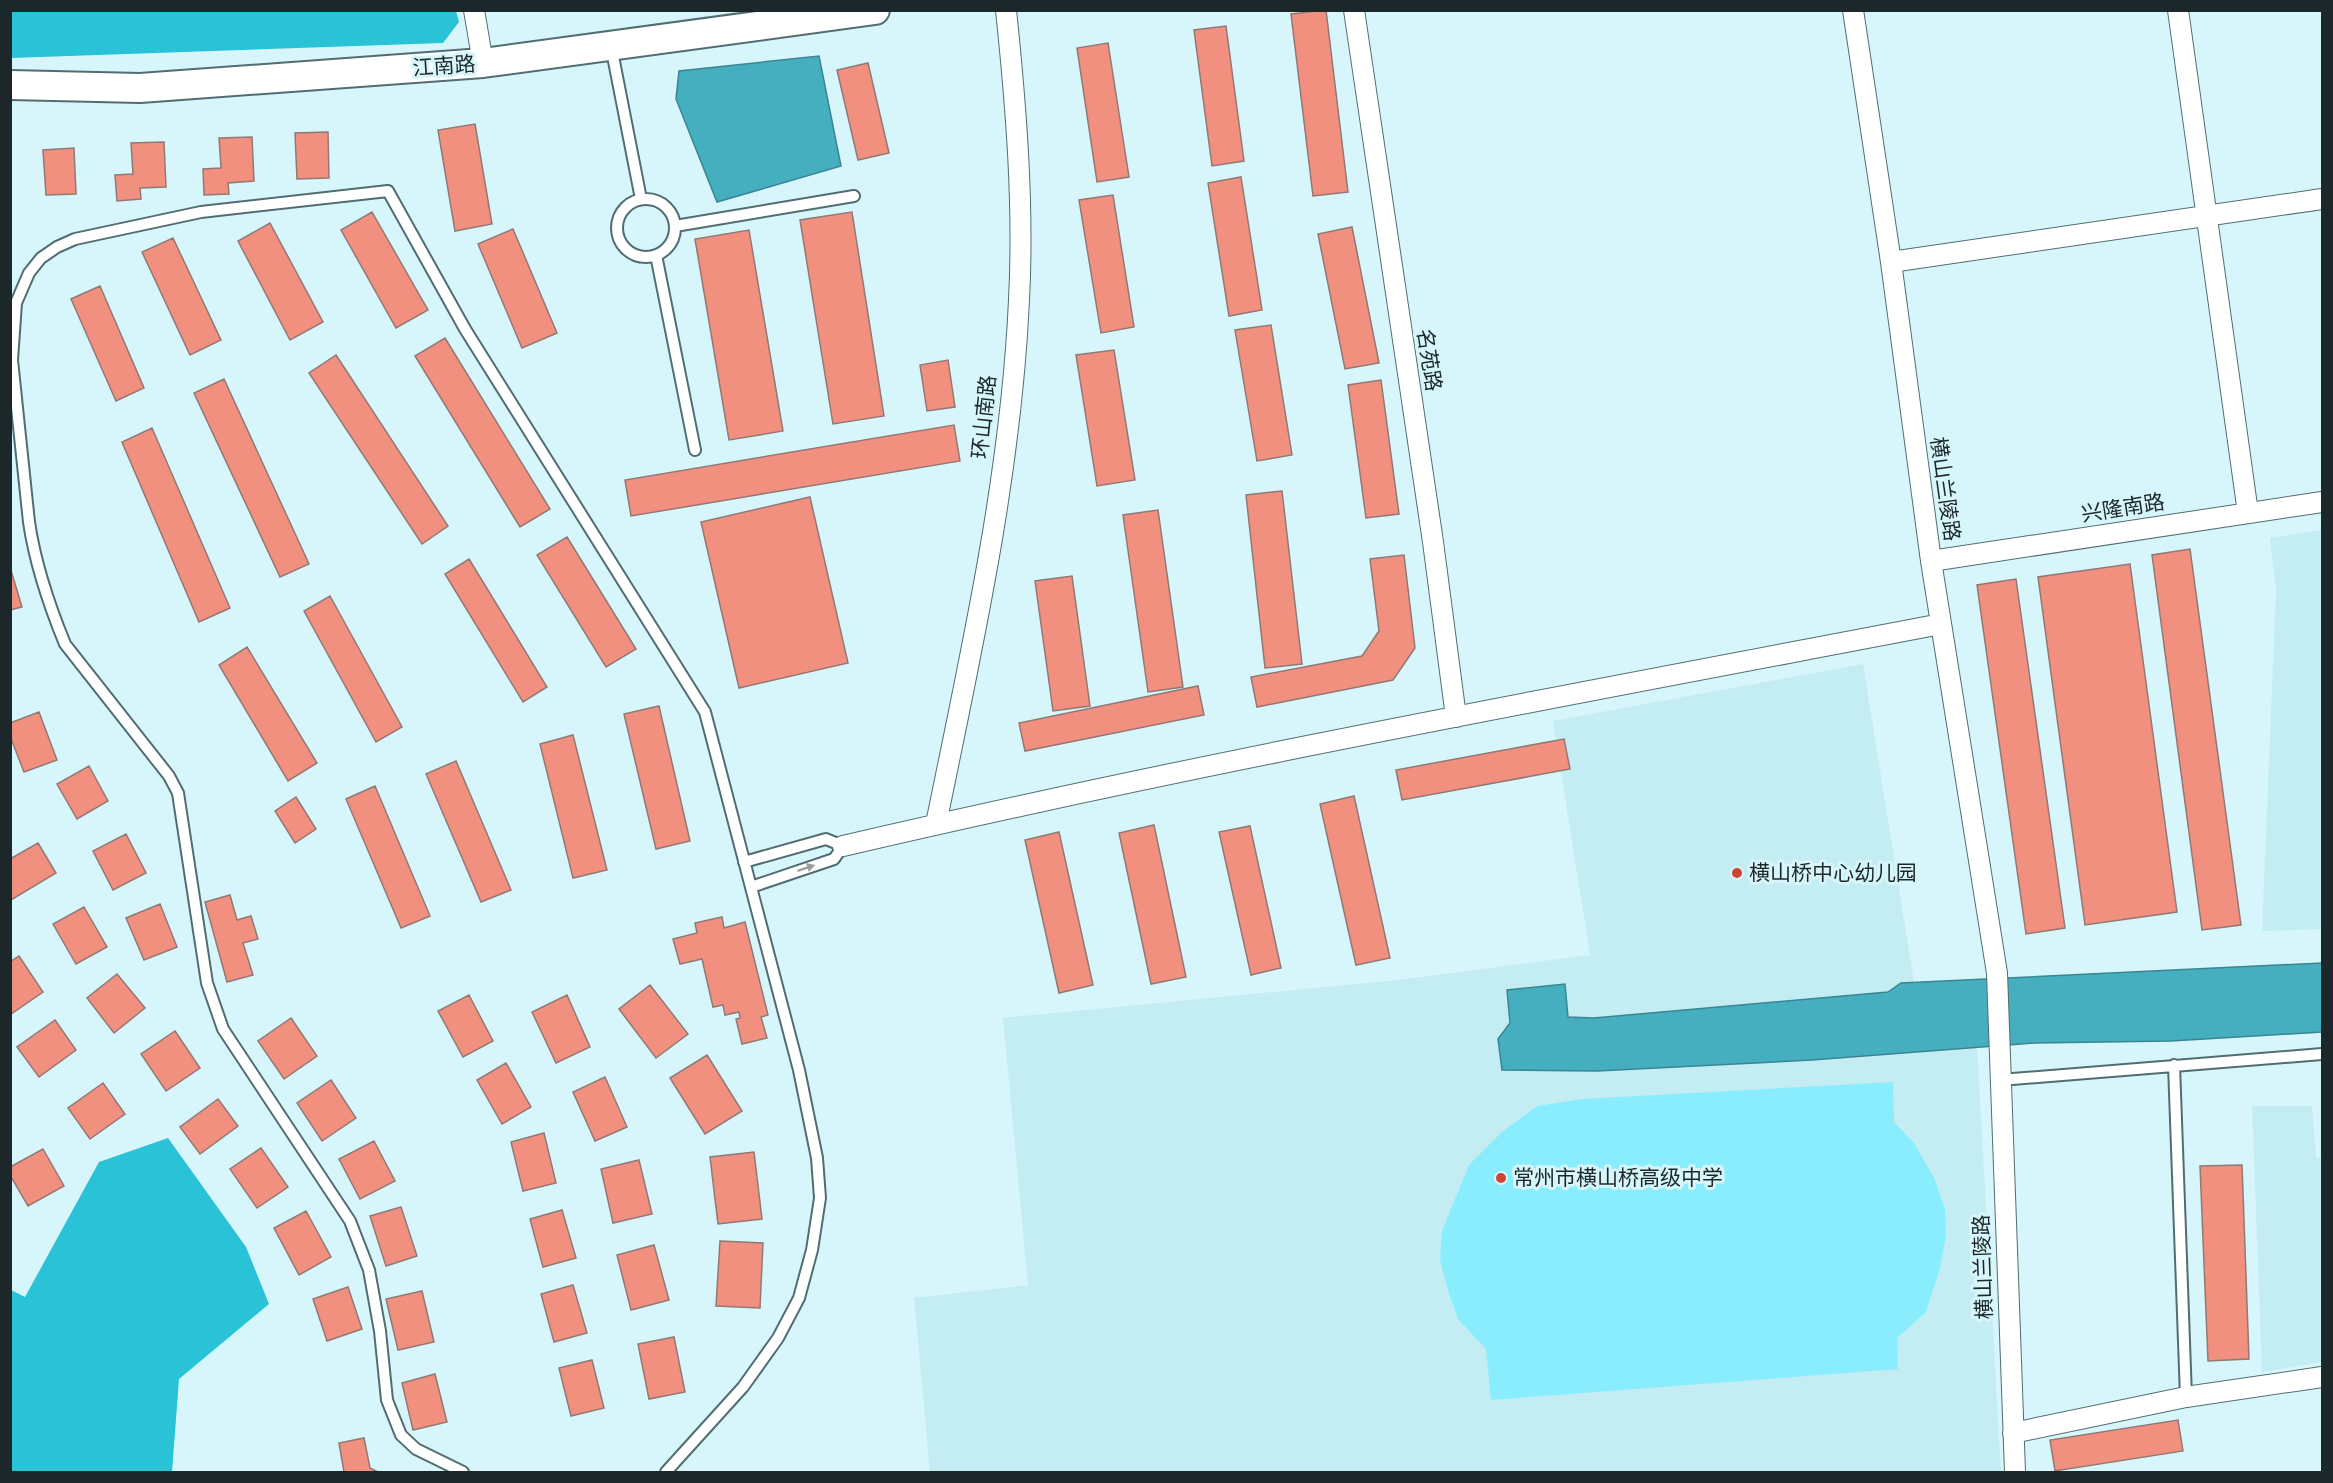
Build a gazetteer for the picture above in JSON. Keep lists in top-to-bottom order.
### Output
{
  "streets": {
    "main road": ["江南路"],
    "street": [
      "名苑路",
      "环山南路",
      "横山兰陵路",
      "兴隆南路"
    ]
  },
  "crossings": [
    ["横山兰陵路", "兴隆南路"]
  ],
  "places": ["横山桥中心幼儿园", "常州市横山桥高级中学"]
}
